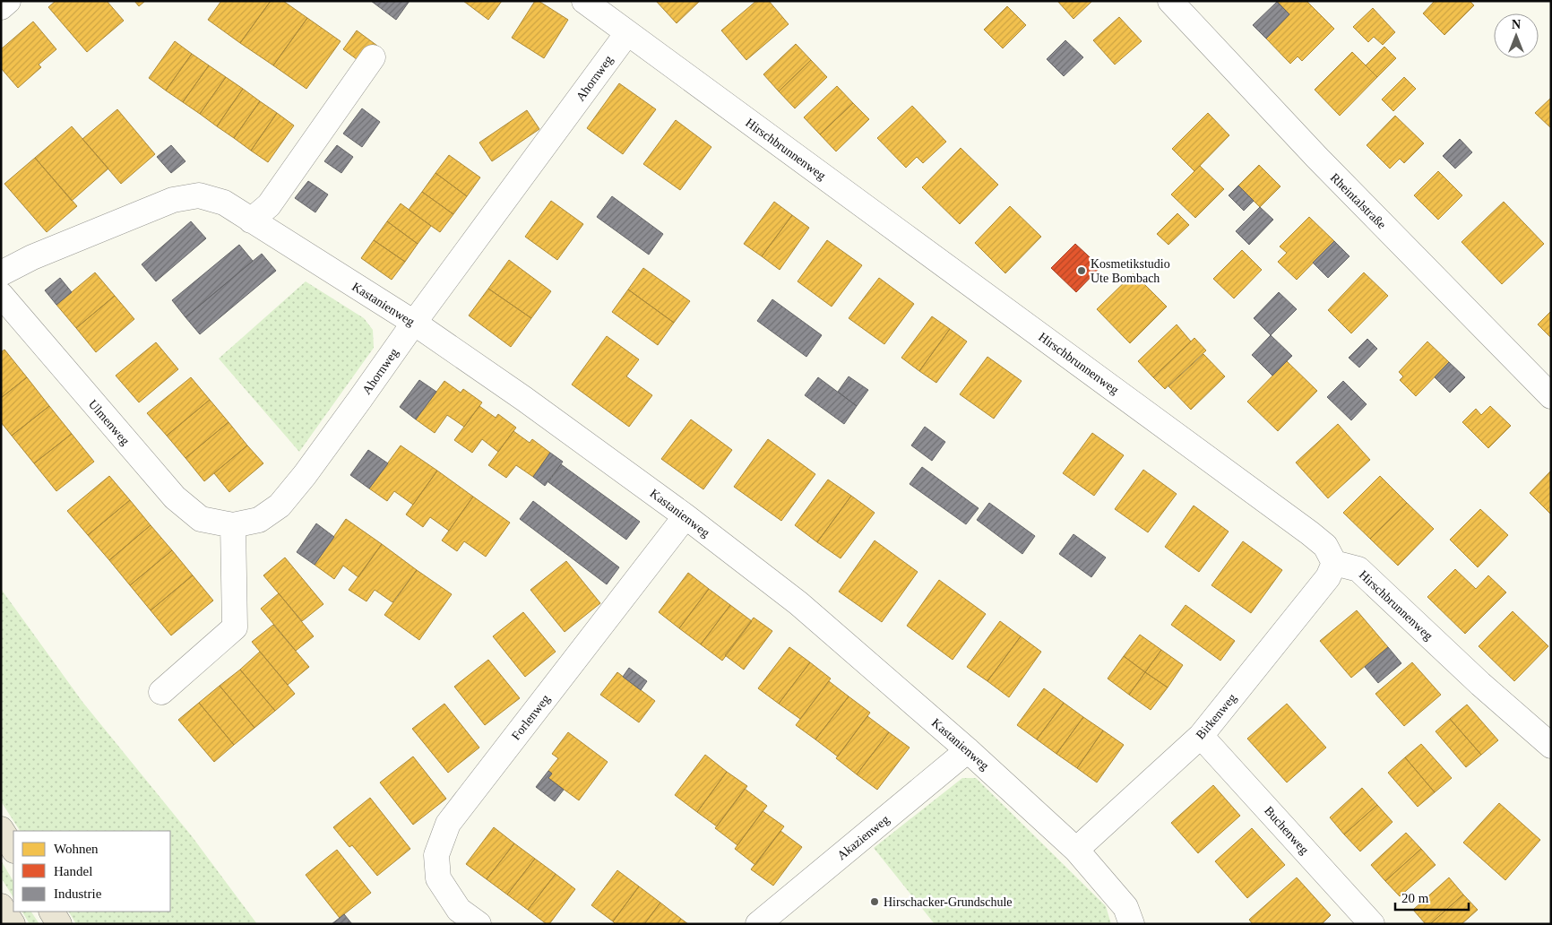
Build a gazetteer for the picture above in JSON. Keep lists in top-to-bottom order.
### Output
{
  "streets": {
    "street": [
      "Ahornweg",
      "Hirschbrunnenweg",
      "Rheintalstraße",
      "Kastanienweg",
      "Ulmenweg",
      "Birkenweg",
      "Forlenweg",
      "Buchenweg",
      "Akazienweg"
    ]
  },
  "crossings": [
    ["Ahornweg", "Hirschbrunnenweg"],
    ["Ahornweg", "Kastanienweg"],
    ["Ahornweg", "Ulmenweg"],
    ["Hirschbrunnenweg", "Birkenweg"],
    ["Kastanienweg", "Birkenweg"],
    ["Kastanienweg", "Forlenweg"],
    ["Kastanienweg", "Akazienweg"],
    ["Birkenweg", "Buchenweg"]
  ],
  "places": ["Kosmetikstudio Ute Bombach", "Hirschacker-Grundschule"],
  "legend": ["Wohnen", "Handel", "Industrie"],
  "scale_bar": "20 m",
  "north": "top"
}
